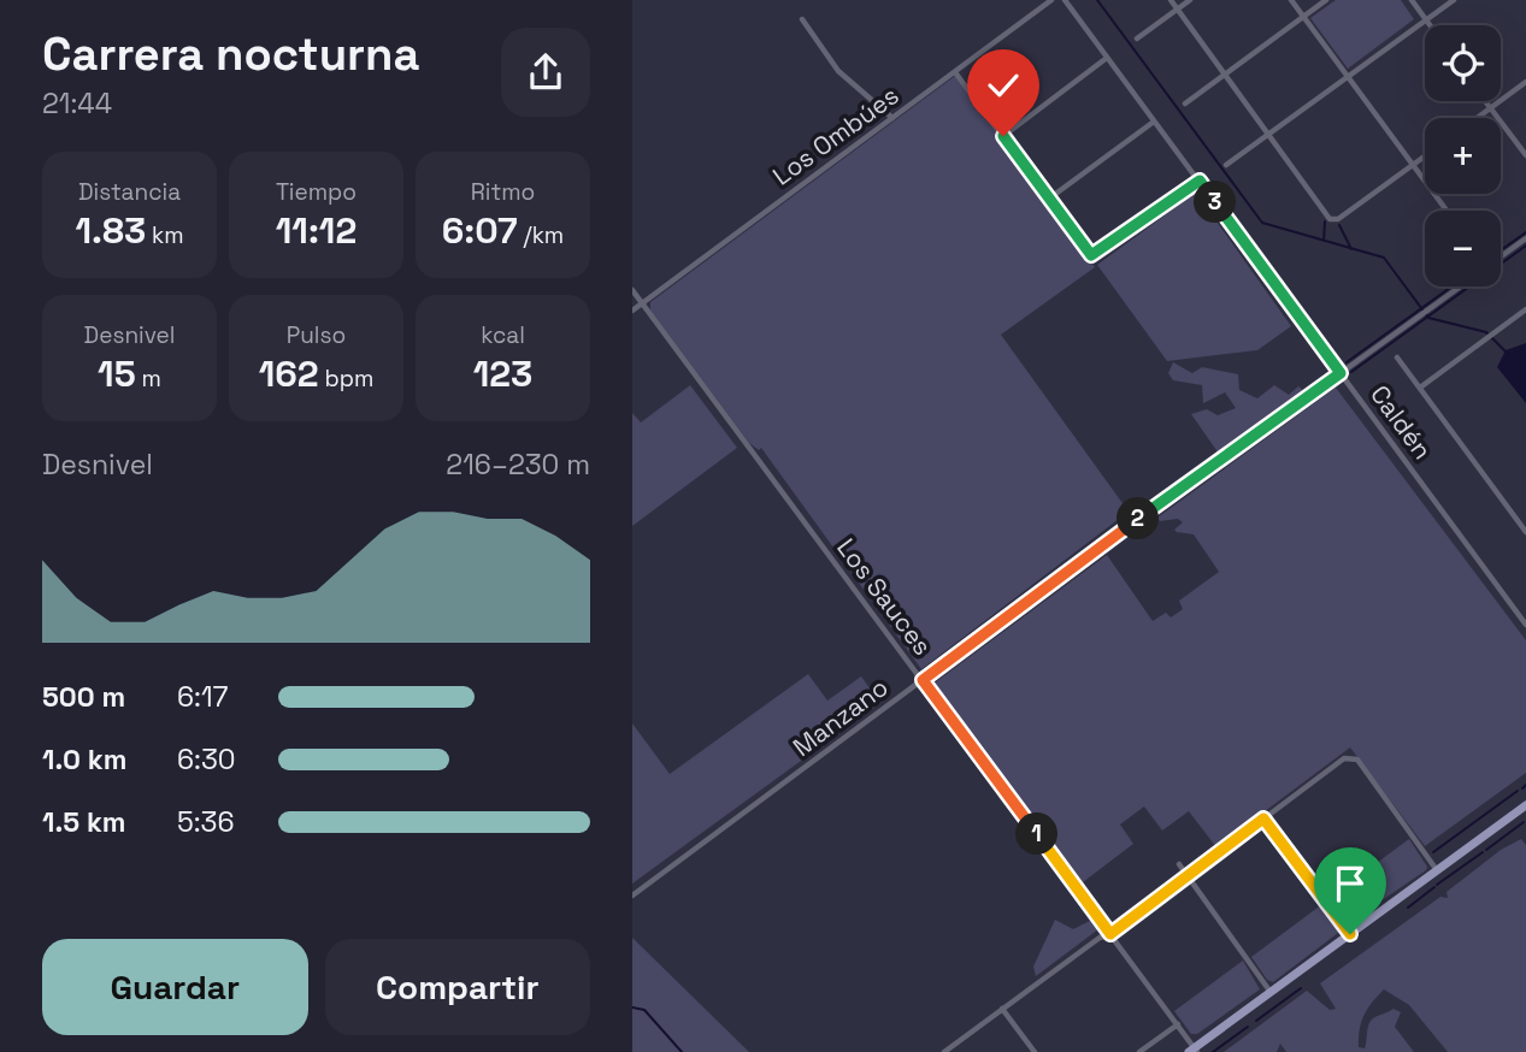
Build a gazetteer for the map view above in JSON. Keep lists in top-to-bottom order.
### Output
{
  "streets": {
    "street": [
      "Los Ombúes",
      "Caldén",
      "Los Sauces",
      "Manzano"
    ]
  },
  "crossings": [
    ["Los Ombúes", "Los Sauces"],
    ["Caldén", "Manzano"],
    ["Los Sauces", "Manzano"]
  ],
  "page": {
    "heading": ["Carrera nocturna", "21:44"],
    "map_buttons": ["+", "−"],
    "stats": [
      ["Distancia", "1.83 km"],
      ["Tiempo", "11:12"],
      ["Ritmo", "6:07 /km"],
      ["Desnivel", "15 m"],
      ["Pulso", "162 bpm"],
      ["kcal", "123"]
    ],
    "pins": ["3", "2", "1"],
    "chart": ["Desnivel", "216–230 m"],
    "list": [
      {
        "name": "500 m",
        "note": "6:17"
      },
      {
        "name": "1.0 km",
        "note": "6:30"
      },
      {
        "name": "1.5 km",
        "note": "5:36"
      }
    ],
    "buttons": ["Guardar", "Compartir"]
  }
}
